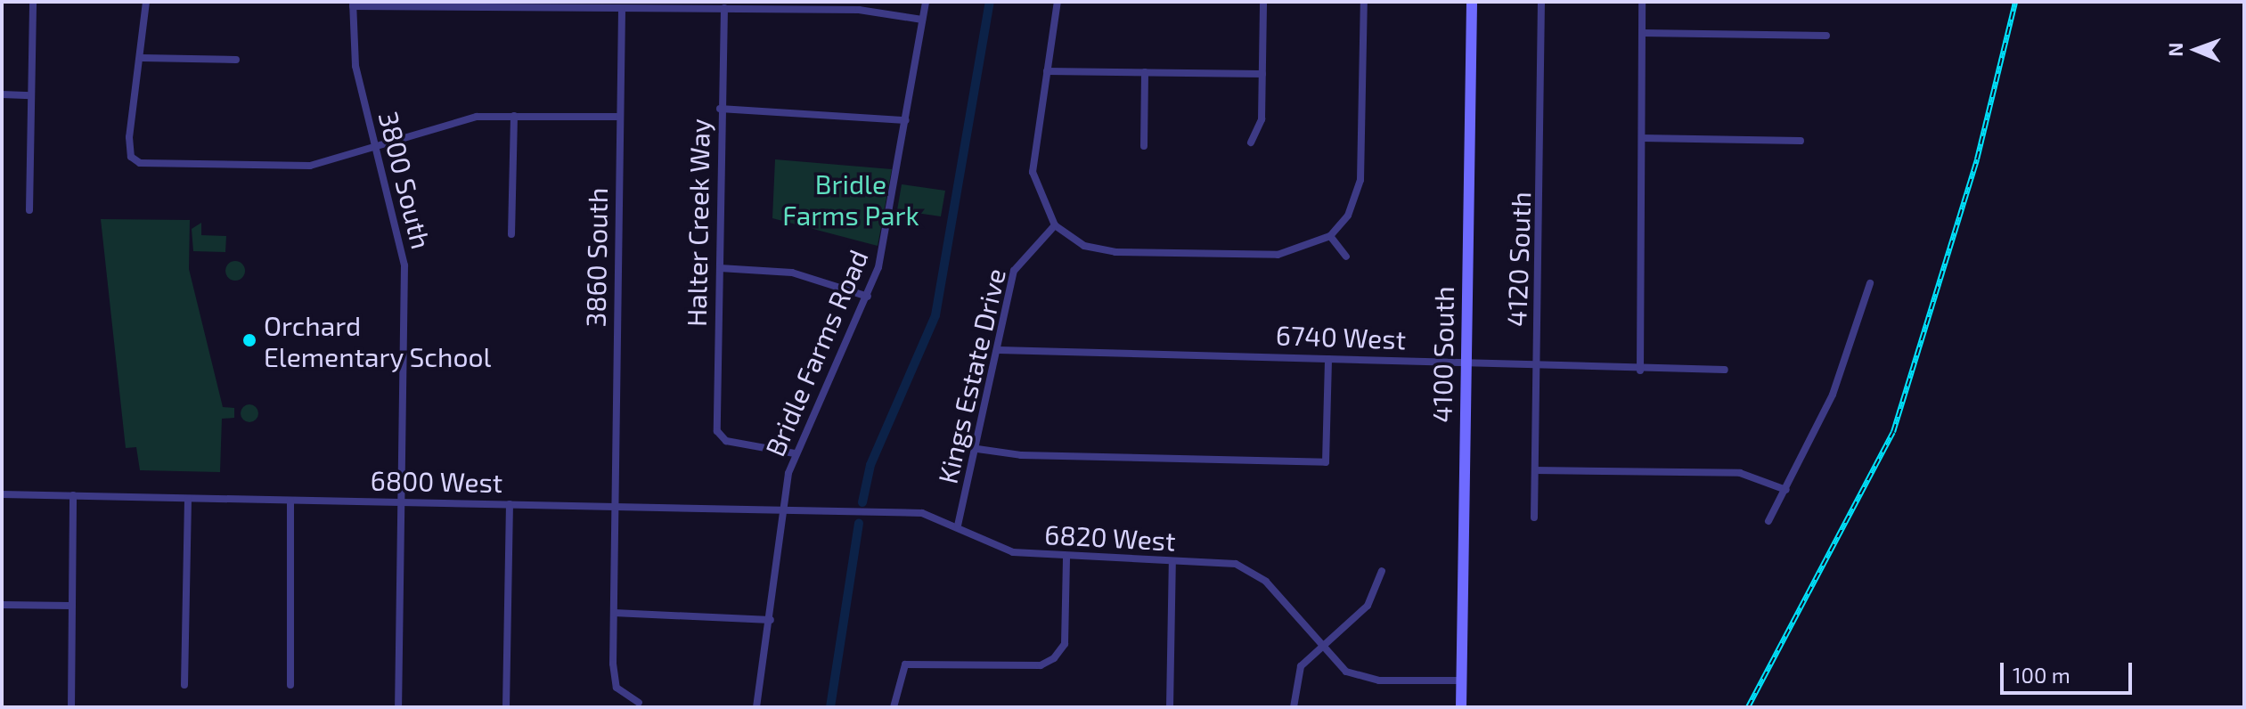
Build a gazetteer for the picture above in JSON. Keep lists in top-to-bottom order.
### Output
{
  "streets": {
    "main road": ["4100 South"],
    "street": [
      "3800 South",
      "Halter Creek Way",
      "3860 South",
      "4120 South",
      "6740 West",
      "Bridle Farms Road",
      "Kings Estate Drive",
      "6800 West",
      "6820 West"
    ]
  },
  "crossings": [
    ["3800 South", "6800 West"],
    ["Halter Creek Way", "Bridle Farms Road"],
    ["3860 South", "6800 West"],
    ["4120 South", "6740 West"],
    ["6740 West", "4100 South"],
    ["6740 West", "Kings Estate Drive"],
    ["Bridle Farms Road", "6800 West"],
    ["4100 South", "6820 West"],
    ["Kings Estate Drive", "6820 West"],
    ["6800 West", "6820 West"]
  ],
  "parks": ["Bridle Farms Park"],
  "places": ["Orchard Elementary School"],
  "scale_bar": "100 m",
  "north": "left"
}
